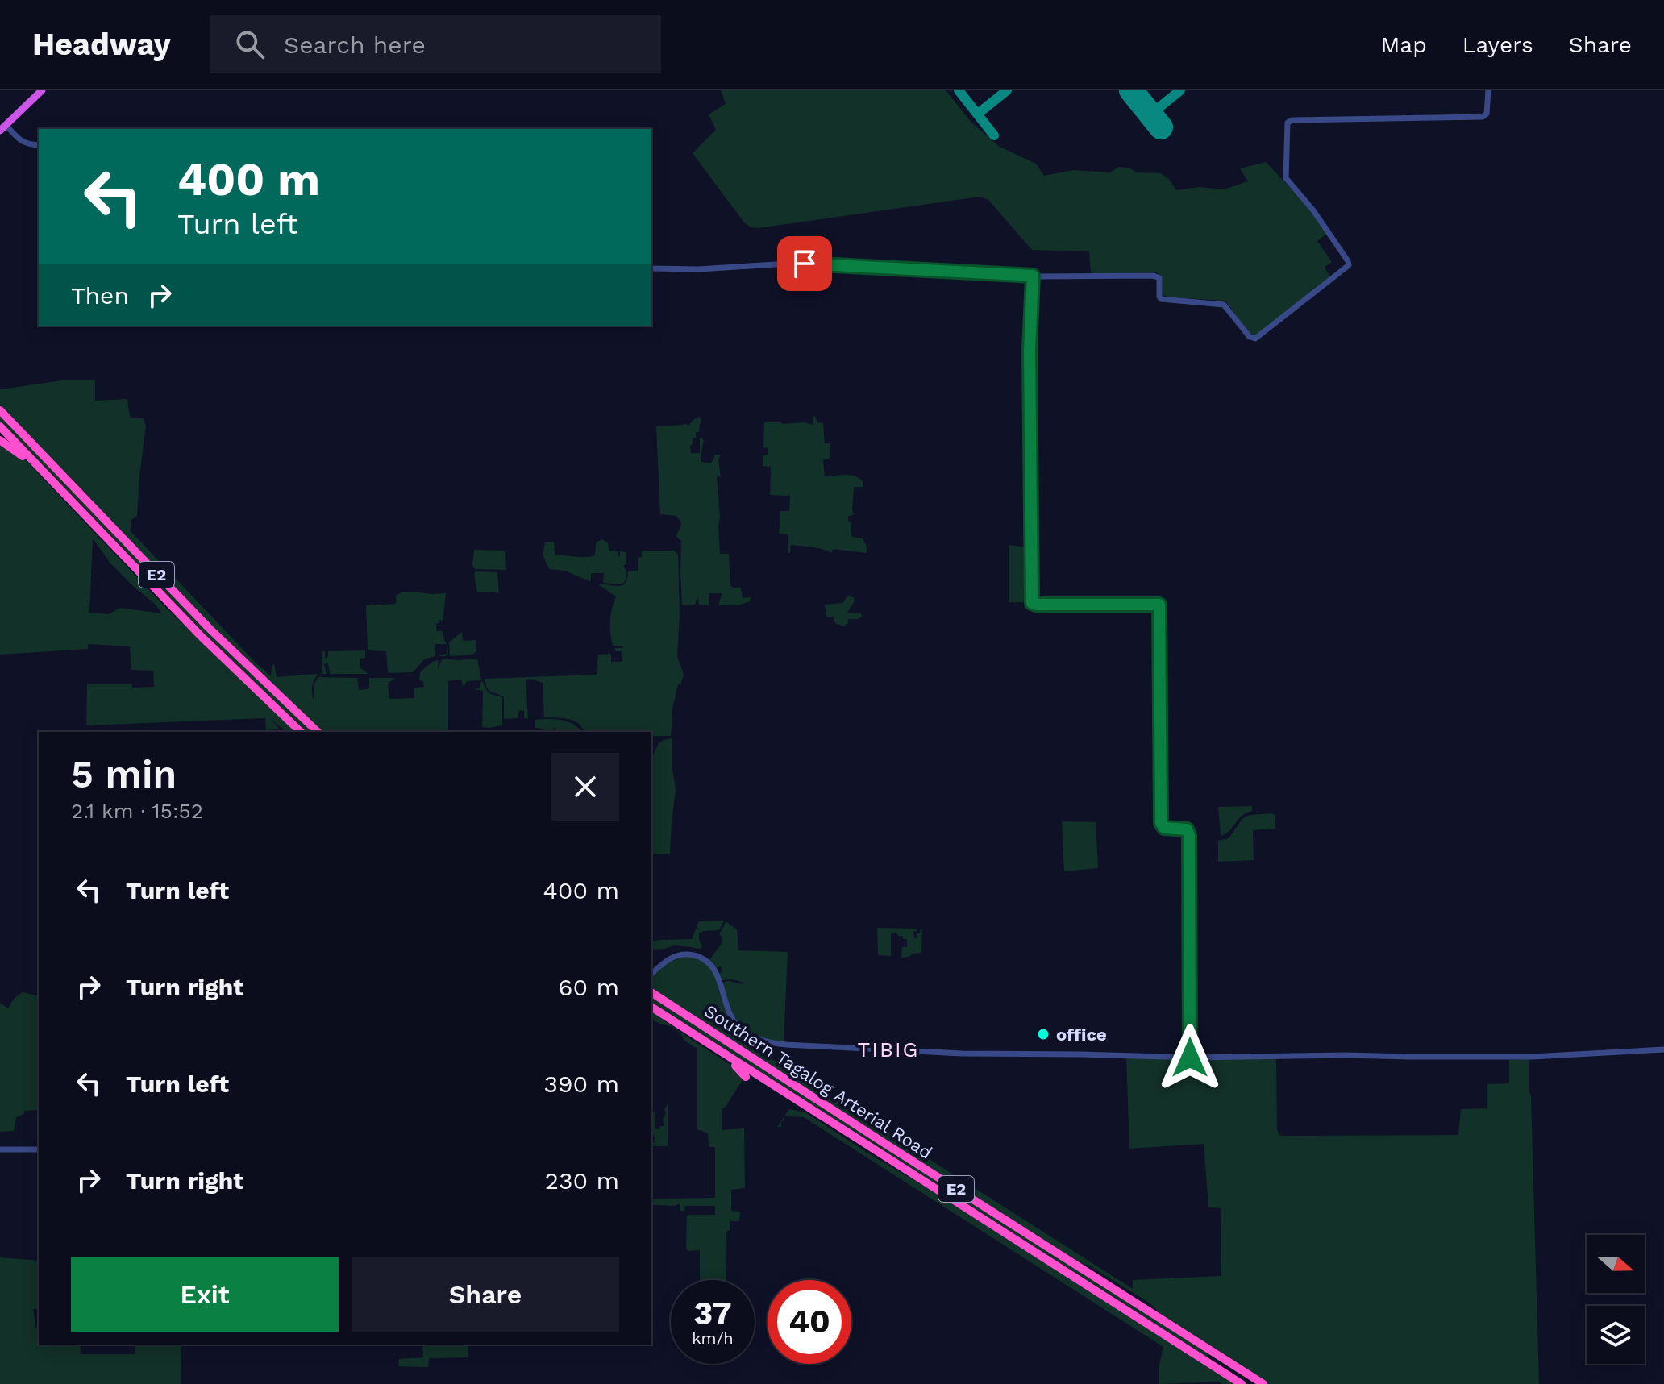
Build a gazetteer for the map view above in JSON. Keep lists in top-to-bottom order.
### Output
{
  "streets": {
    "highway": ["E2", "Southern Tagalog Arterial Road"]
  },
  "districts": ["TIBIG"],
  "places": ["office"],
  "north": "right",
  "page": {
    "header": "Headway",
    "search": "Search here",
    "nav": ["Map", "Layers", "Share"],
    "turn": ["400 m", "Turn left"],
    "then": "Then",
    "heading": ["5 min", "2.1 km · 15:52"],
    "list": [
      {
        "name": "Turn left",
        "value": "400 m"
      },
      {
        "name": "Turn right",
        "value": "60 m"
      },
      {
        "name": "Turn left",
        "value": "390 m"
      },
      {
        "name": "Turn right",
        "value": "230 m"
      }
    ],
    "buttons": ["Exit", "Share"],
    "speed": "37 km/h",
    "limit": "40"
  }
}
